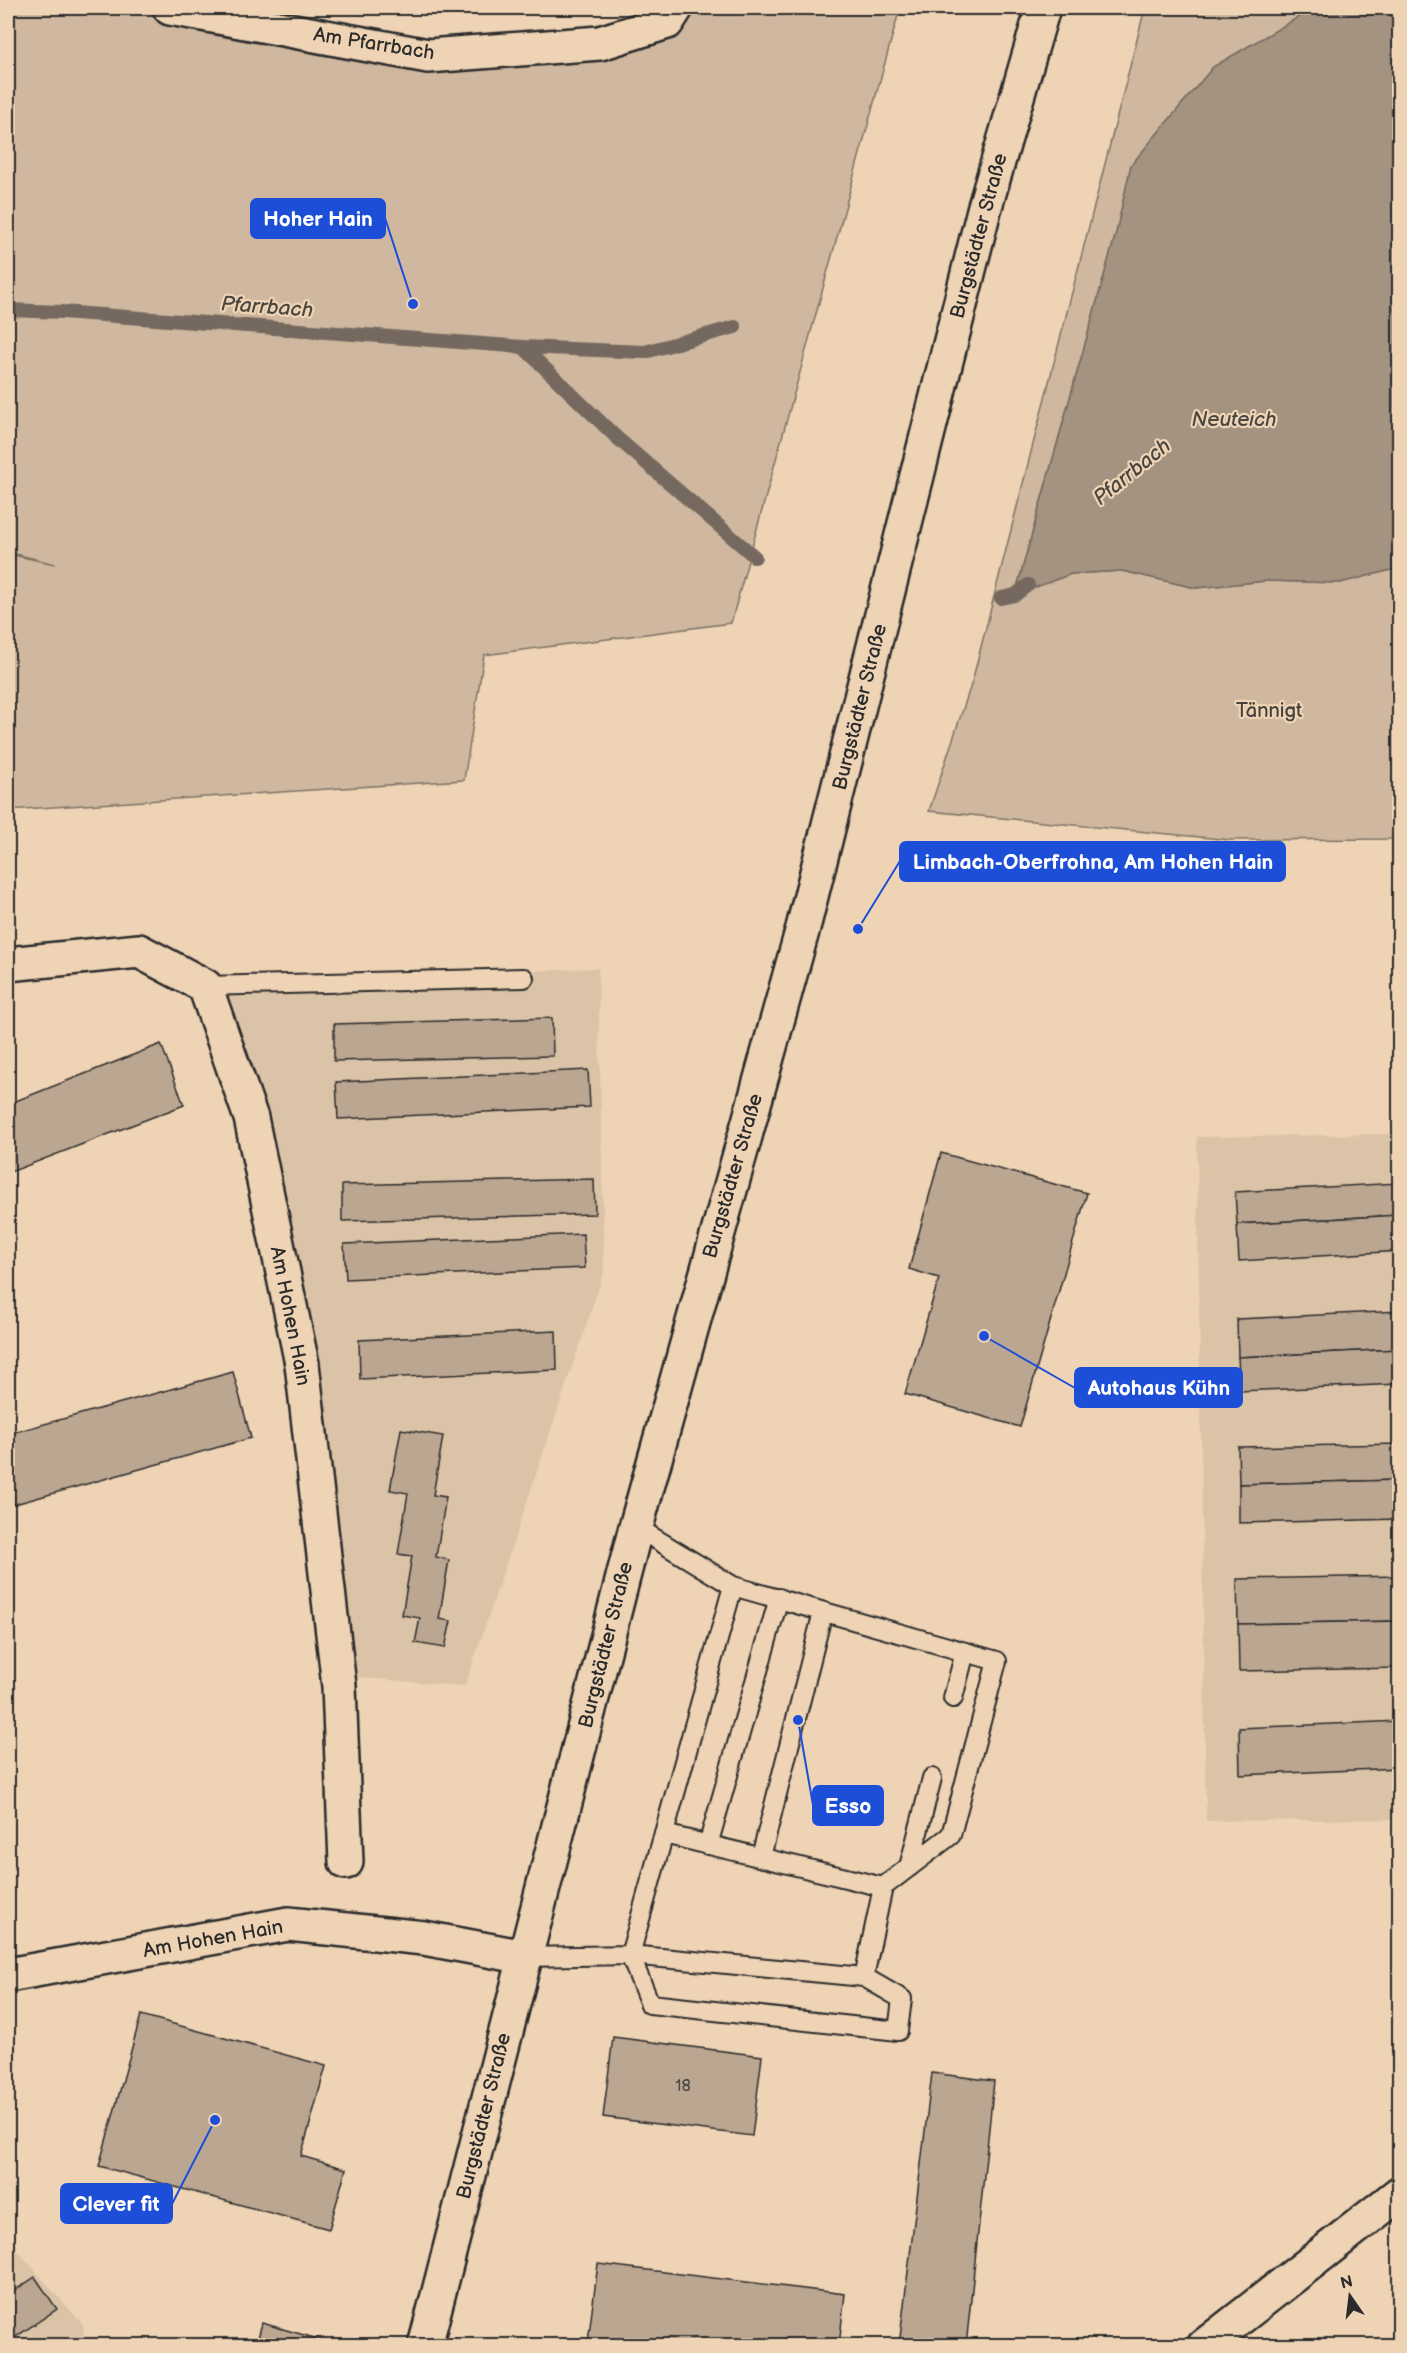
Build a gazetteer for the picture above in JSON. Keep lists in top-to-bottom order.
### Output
{
  "streets": {
    "main road": ["Am Pfarrbach", "Burgstädter Straße", "Am Hohen Hain"]
  },
  "crossings": [
    ["Burgstädter Straße", "Am Hohen Hain"]
  ],
  "water": ["Pfarrbach", "Neuteich"],
  "parks": ["Tännigt"],
  "places": [
    "Hoher Hain",
    "Limbach-Oberfrohna, Am Hohen Hain",
    "Autohaus Kühn",
    "Esso",
    "Clever fit"
  ],
  "house_numbers": ["18"],
  "north": "top"
}
